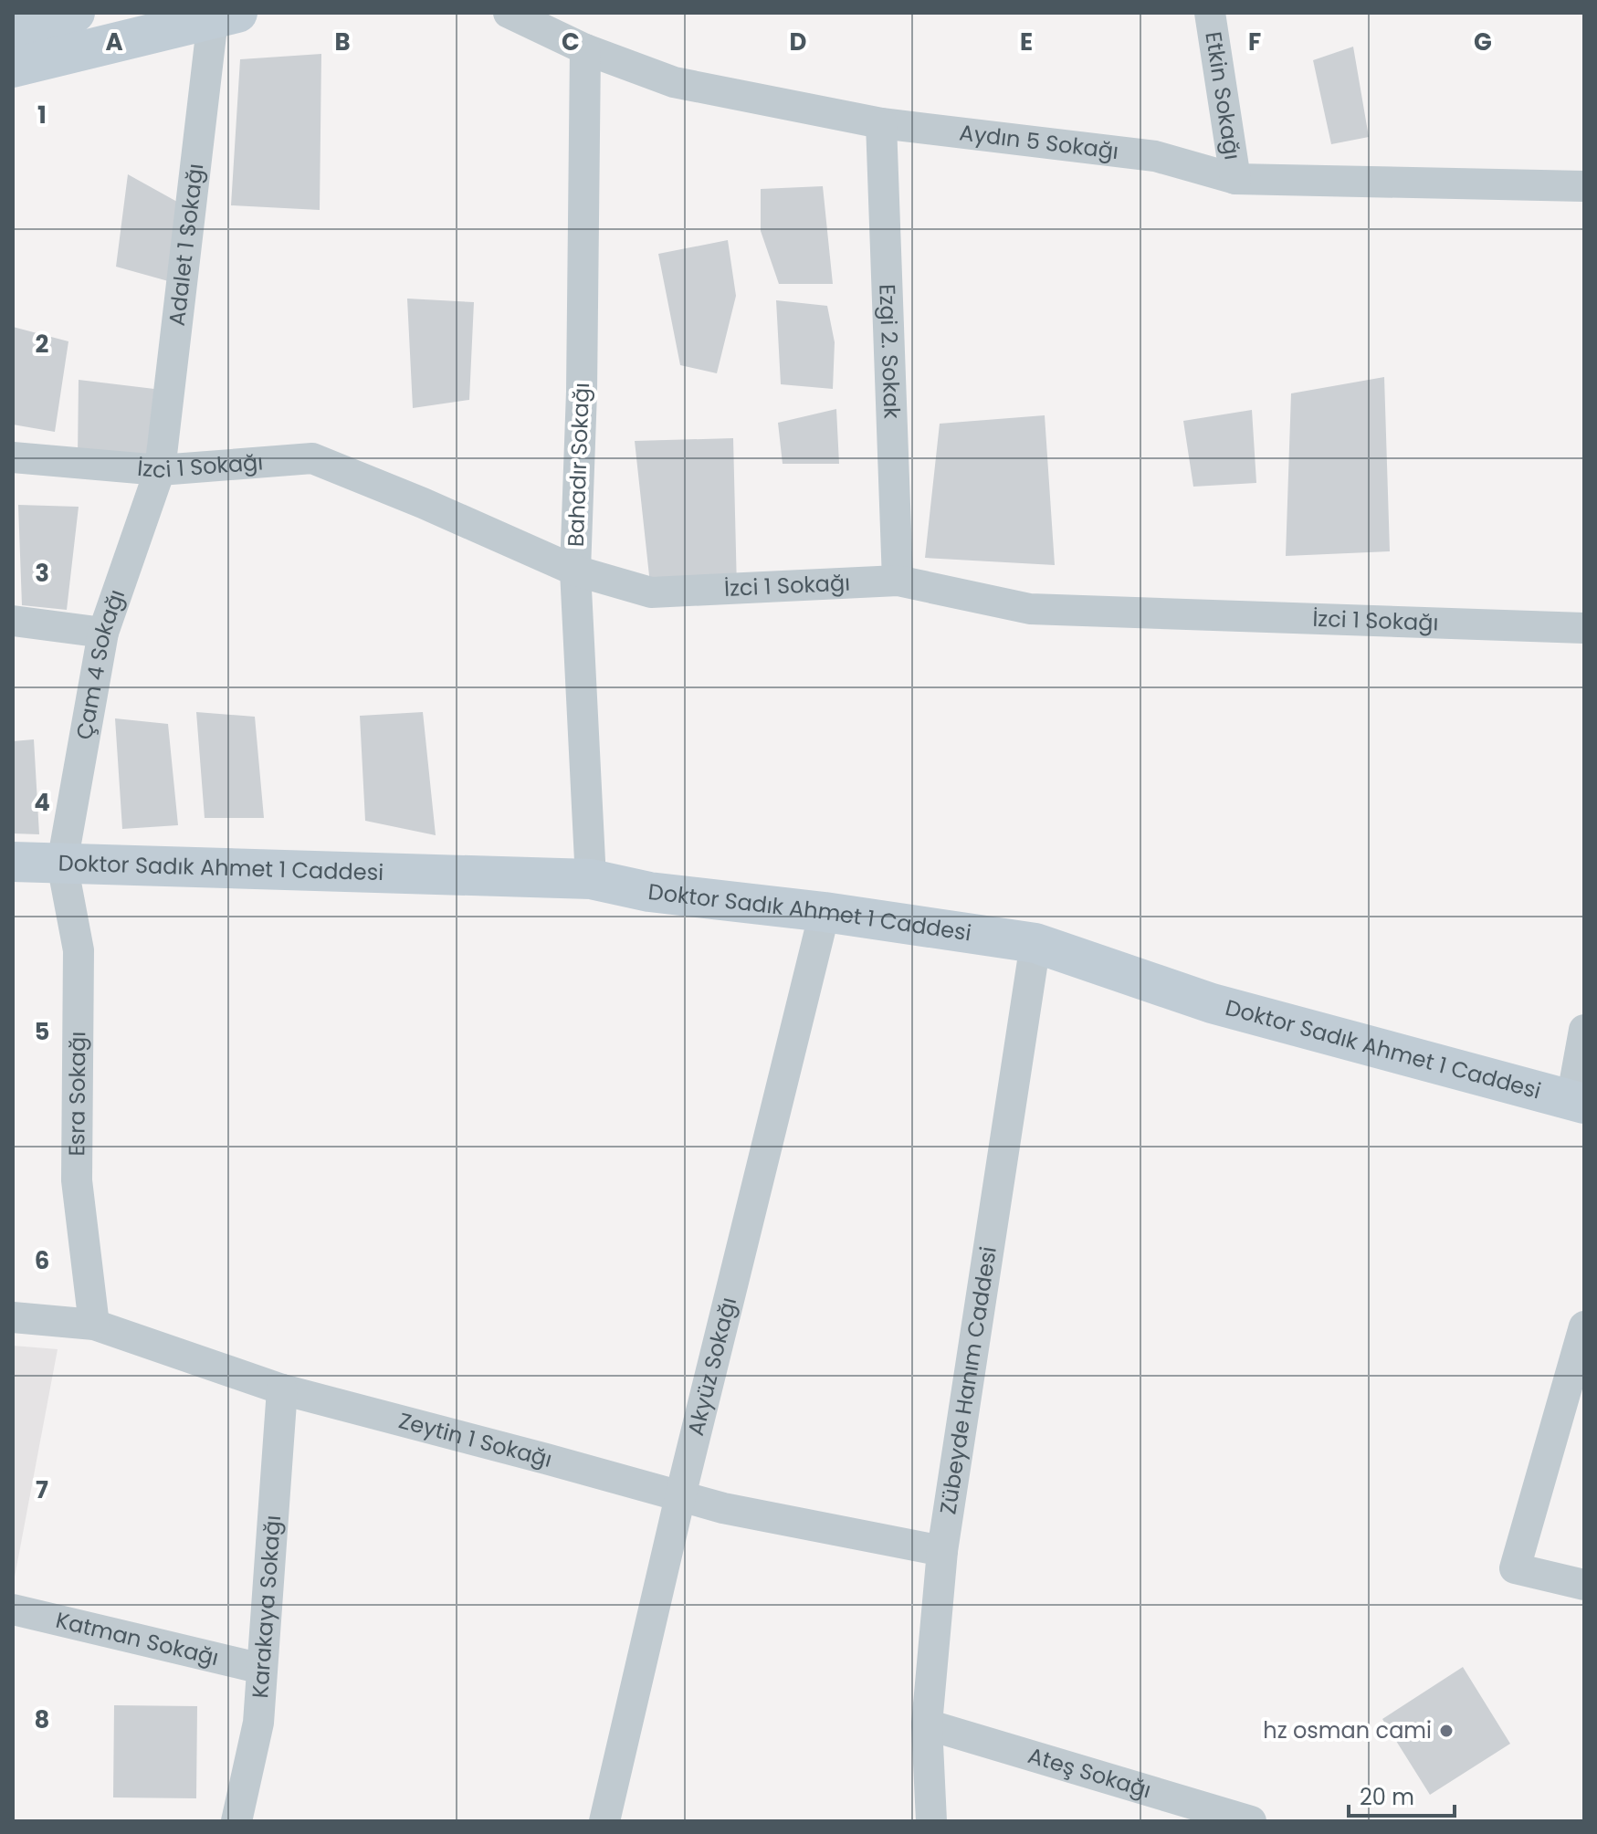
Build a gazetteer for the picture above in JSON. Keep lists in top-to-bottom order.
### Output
{
  "streets": {
    "street": [
      "Etkin Sokağı",
      "Aydın 5 Sokağı",
      "Adalet 1 Sokağı",
      "Ezgi 2. Sokak",
      "İzci 1 Sokağı",
      "Bahadır Sokağı",
      "Çam 4 Sokağı",
      "Doktor Sadık Ahmet 1 Caddesi",
      "Esra Sokağı",
      "Akyüz Sokağı",
      "Zübeyde Hanım Caddesi",
      "Zeytin 1 Sokağı",
      "Karakaya Sokağı",
      "Katman Sokağı",
      "Ateş Sokağı"
    ]
  },
  "crossings": [
    ["Etkin Sokağı", "Aydın 5 Sokağı"],
    ["Aydın 5 Sokağı", "Ezgi 2. Sokak"],
    ["Aydın 5 Sokağı", "Bahadır Sokağı"],
    ["Adalet 1 Sokağı", "İzci 1 Sokağı"],
    ["Adalet 1 Sokağı", "Çam 4 Sokağı"],
    ["Ezgi 2. Sokak", "İzci 1 Sokağı"],
    ["İzci 1 Sokağı", "Bahadır Sokağı"],
    ["İzci 1 Sokağı", "Çam 4 Sokağı"],
    ["Bahadır Sokağı", "Doktor Sadık Ahmet 1 Caddesi"],
    ["Çam 4 Sokağı", "Doktor Sadık Ahmet 1 Caddesi"],
    ["Çam 4 Sokağı", "Esra Sokağı"],
    ["Doktor Sadık Ahmet 1 Caddesi", "Esra Sokağı"],
    ["Doktor Sadık Ahmet 1 Caddesi", "Akyüz Sokağı"],
    ["Doktor Sadık Ahmet 1 Caddesi", "Zübeyde Hanım Caddesi"],
    ["Esra Sokağı", "Zeytin 1 Sokağı"],
    ["Akyüz Sokağı", "Zeytin 1 Sokağı"],
    ["Zübeyde Hanım Caddesi", "Zeytin 1 Sokağı"],
    ["Zübeyde Hanım Caddesi", "Ateş Sokağı"],
    ["Zeytin 1 Sokağı", "Karakaya Sokağı"],
    ["Karakaya Sokağı", "Katman Sokağı"]
  ],
  "places": ["hz osman cami"],
  "scale_bar": "20 m",
  "grid": {
    "columns": [
      "A",
      "B",
      "C",
      "D",
      "E",
      "F",
      "G"
    ],
    "rows": [
      "1",
      "2",
      "3",
      "4",
      "5",
      "6",
      "7",
      "8"
    ]
  }
}
